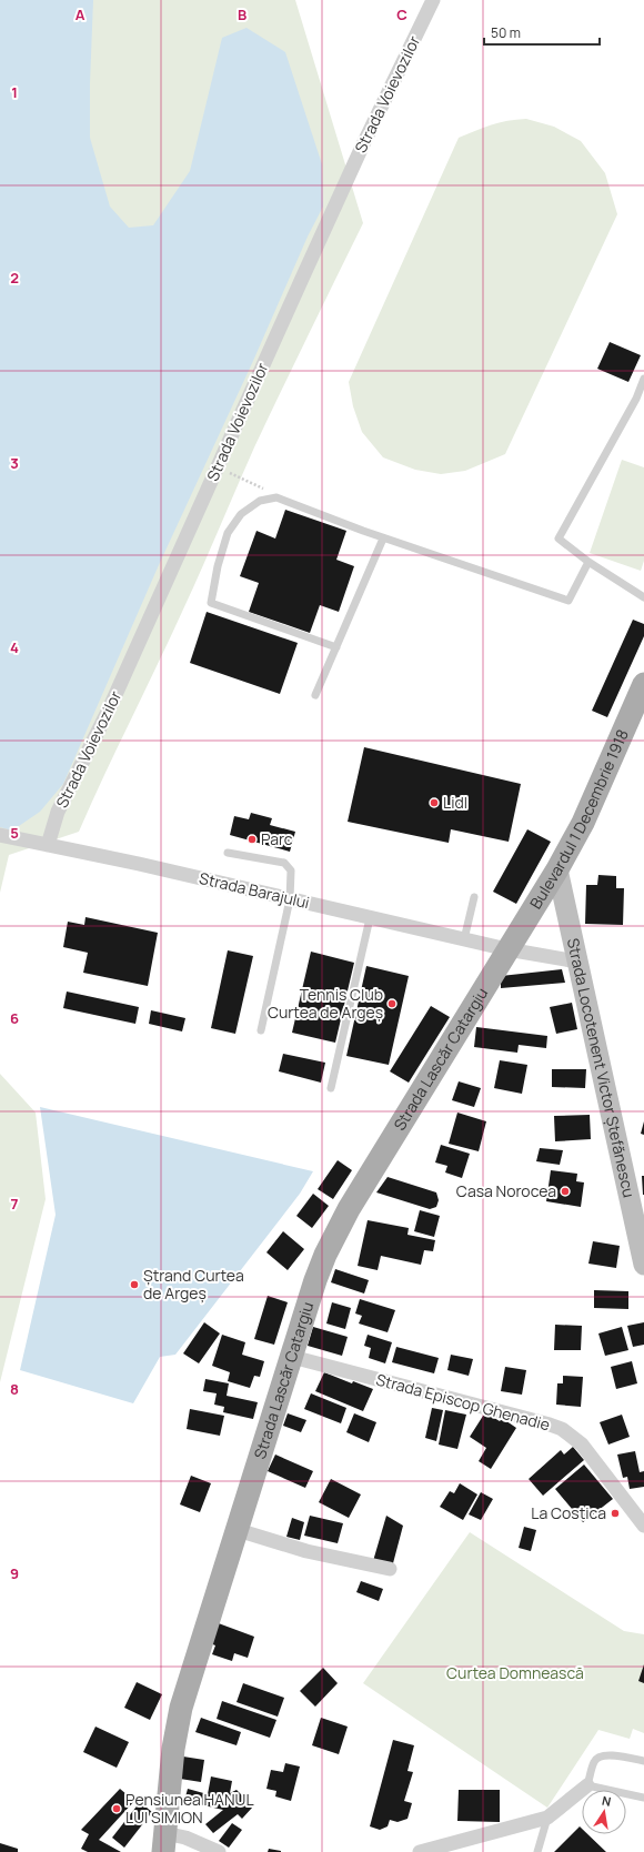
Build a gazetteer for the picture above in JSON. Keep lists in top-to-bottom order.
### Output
{
  "streets": {
    "main road": ["Bulevardul 1 Decembrie 1918", "Strada Lascăr Catargiu", "Strada Locotenent Victor Ștefănescu"],
    "street": ["Strada Voievozilor", "Strada Barajului", "Strada Episcop Ghenadie"]
  },
  "crossings": [
    ["Strada Voievozilor", "Strada Barajului"],
    ["Bulevardul 1 Decembrie 1918", "Strada Barajului"],
    ["Bulevardul 1 Decembrie 1918", "Strada Lascăr Catargiu"],
    ["Bulevardul 1 Decembrie 1918", "Strada Locotenent Victor Ștefănescu"],
    ["Strada Barajului", "Strada Lascăr Catargiu"],
    ["Strada Barajului", "Strada Locotenent Victor Ștefănescu"],
    ["Strada Lascăr Catargiu", "Strada Episcop Ghenadie"]
  ],
  "parks": ["Curtea Domnească"],
  "places": [
    "Lidl",
    "Parc",
    "Tennis Club Curtea de Argeș",
    "Casa Norocea",
    "Ștrand Curtea de Argeș",
    "La Costica",
    "Pensiunea HANUL LUI SIMION"
  ],
  "scale_bar": "50 m",
  "north": "top",
  "grid": {
    "columns": ["A", "B", "C"],
    "rows": [
      "1",
      "2",
      "3",
      "4",
      "5",
      "6",
      "7",
      "8",
      "9"
    ]
  }
}
